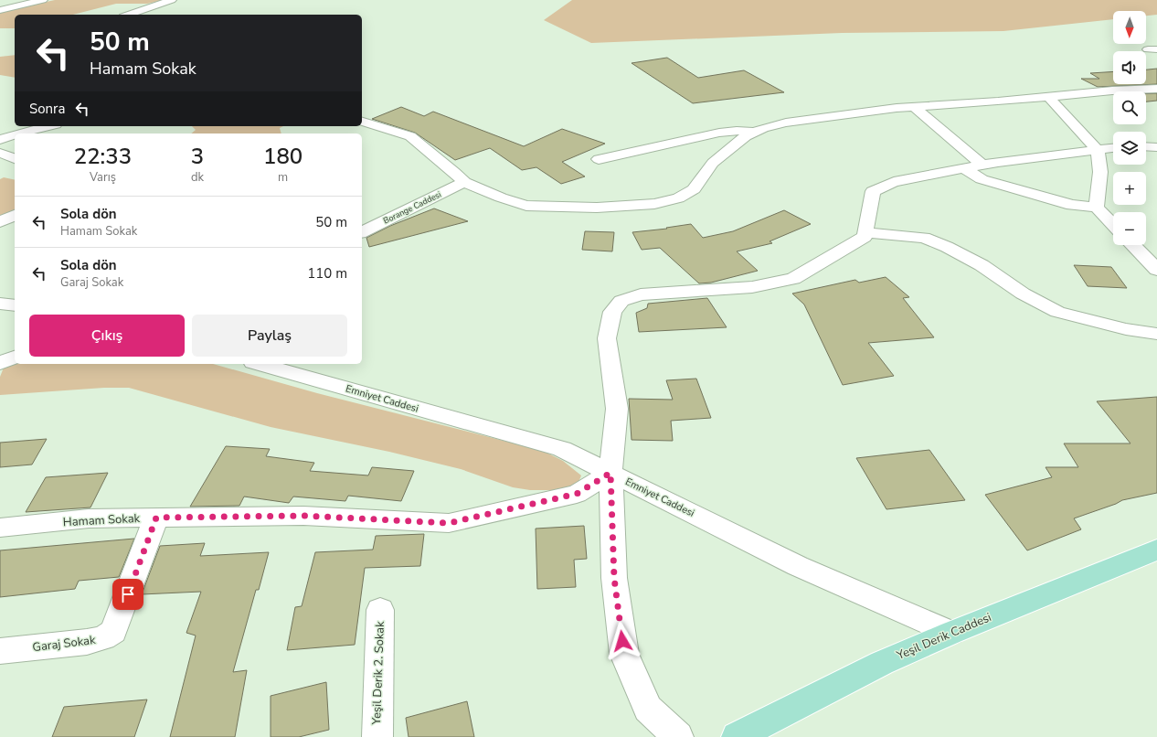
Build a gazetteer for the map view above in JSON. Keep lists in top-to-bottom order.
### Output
{
  "streets": {
    "main road": ["Yeşil Derik Caddesi"],
    "street": [
      "Borange Caddesi",
      "Emniyet Caddesi",
      "Hamam Sokak",
      "Garaj Sokak",
      "Yeşil Derik 2. Sokak"
    ]
  },
  "crossings": [
    ["Emniyet Caddesi", "Hamam Sokak"],
    ["Emniyet Caddesi", "Yeşil Derik Caddesi"],
    ["Hamam Sokak", "Garaj Sokak"]
  ],
  "north": "bottom",
  "page": {
    "map_buttons": ["+", "−"],
    "turn": ["50 m", "Hamam Sokak"],
    "then": "Sonra",
    "eta": [
      "22:33",
      "Varış",
      "3",
      "dk",
      "180",
      "m"
    ],
    "list": [
      {
        "name": "Sola dön",
        "note": "Hamam Sokak",
        "value": "50 m"
      },
      {
        "name": "Sola dön",
        "note": "Garaj Sokak",
        "value": "110 m"
      }
    ],
    "buttons": ["Çıkış", "Paylaş"]
  }
}
